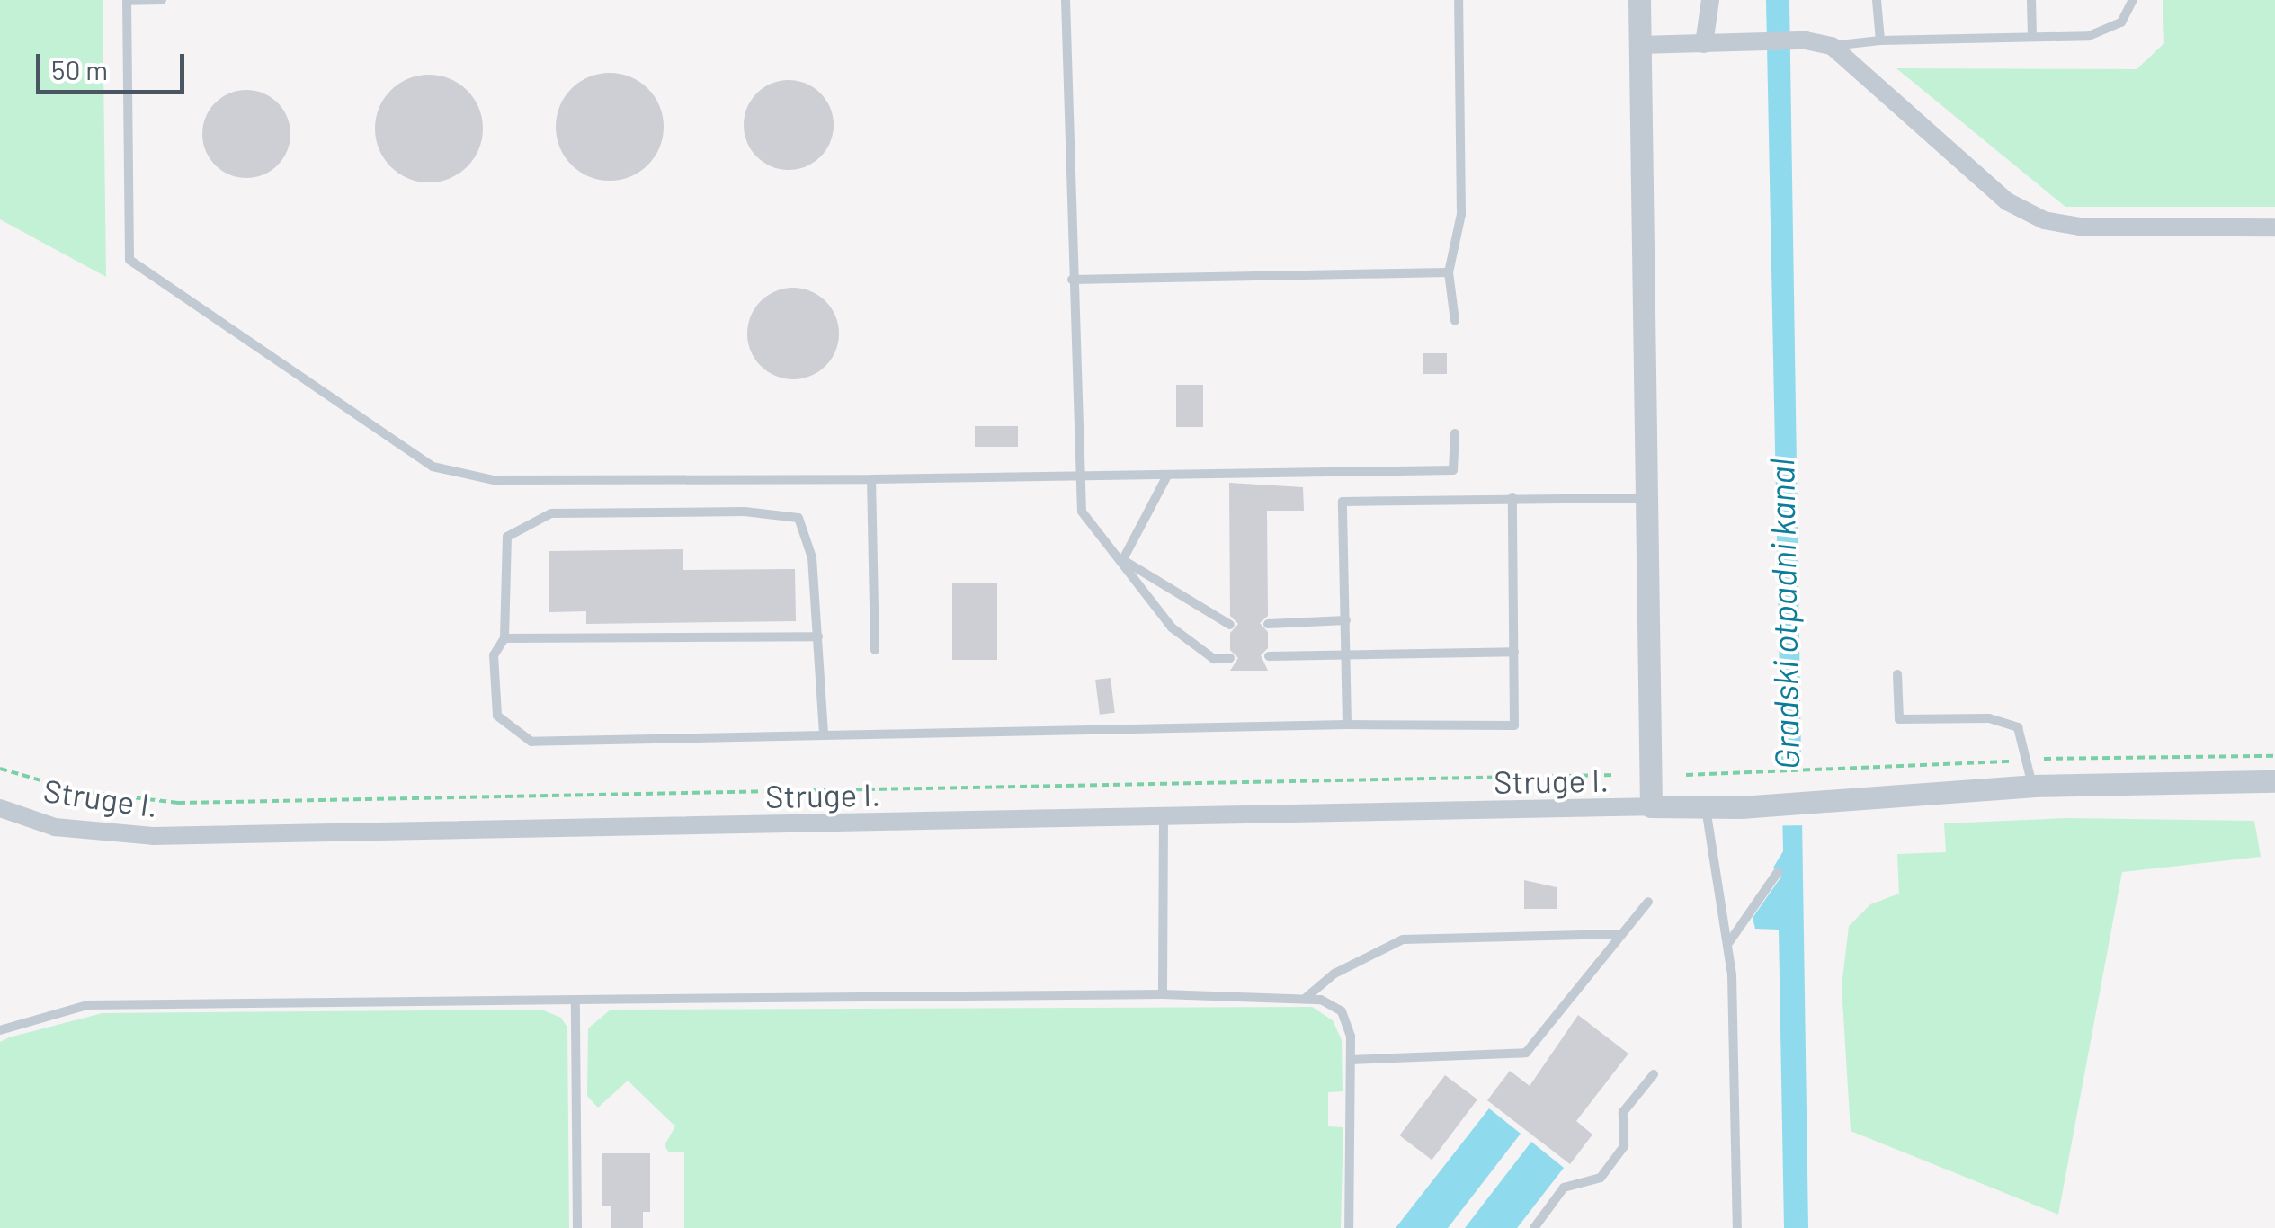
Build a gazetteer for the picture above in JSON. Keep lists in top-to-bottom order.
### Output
{
  "streets": {
    "street": ["Struge I."]
  },
  "water": ["Gradski otpadni kanal"],
  "scale_bar": "50 m"
}
